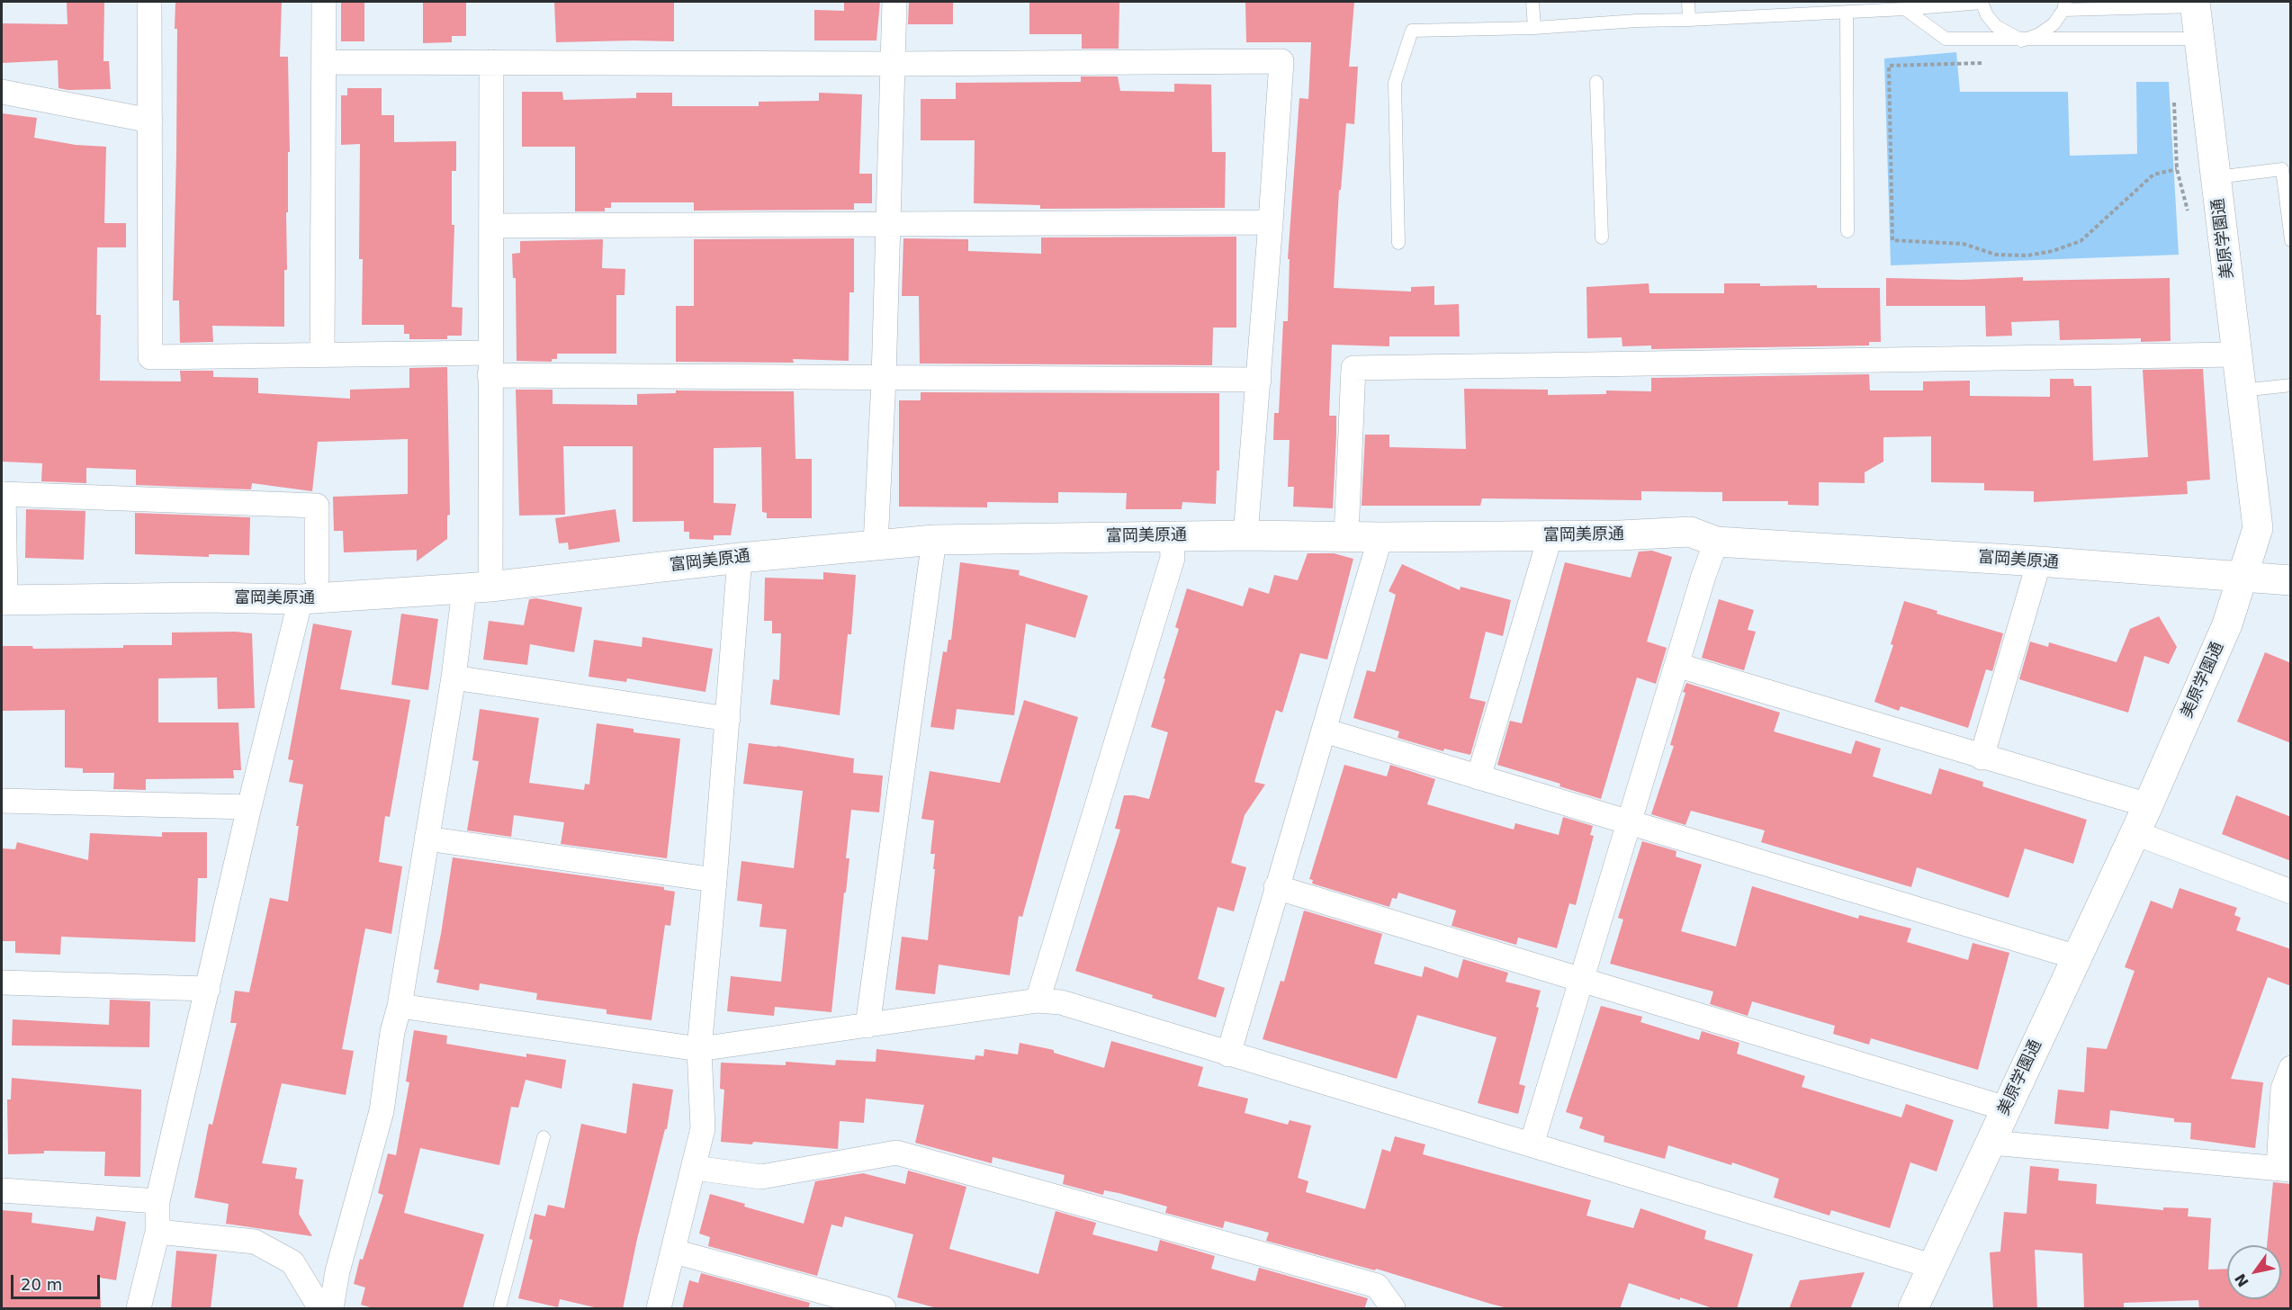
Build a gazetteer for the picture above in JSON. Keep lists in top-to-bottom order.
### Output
{
  "streets": {
    "street": ["美原学園通", "富岡美原通"]
  },
  "crossings": [
    ["美原学園通", "富岡美原通"]
  ],
  "scale_bar": "20 m",
  "north": "bottom left"
}
